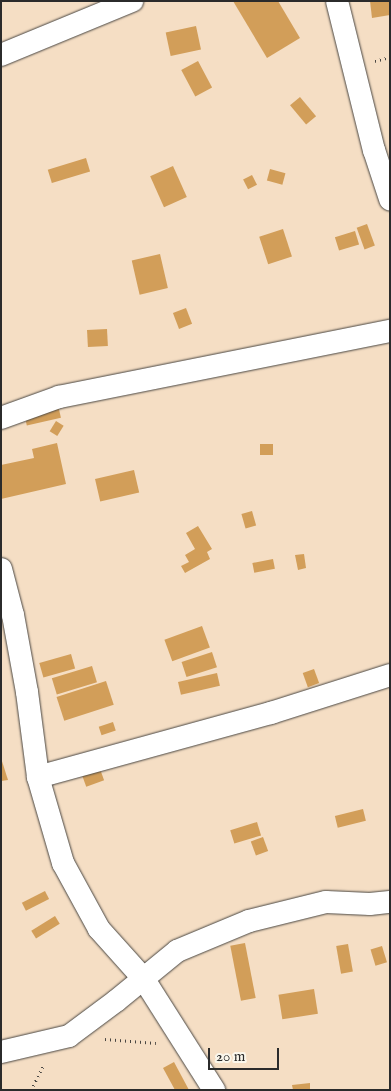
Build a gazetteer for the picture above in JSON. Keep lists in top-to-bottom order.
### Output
{
  "scale_bar": "20 m"
}
